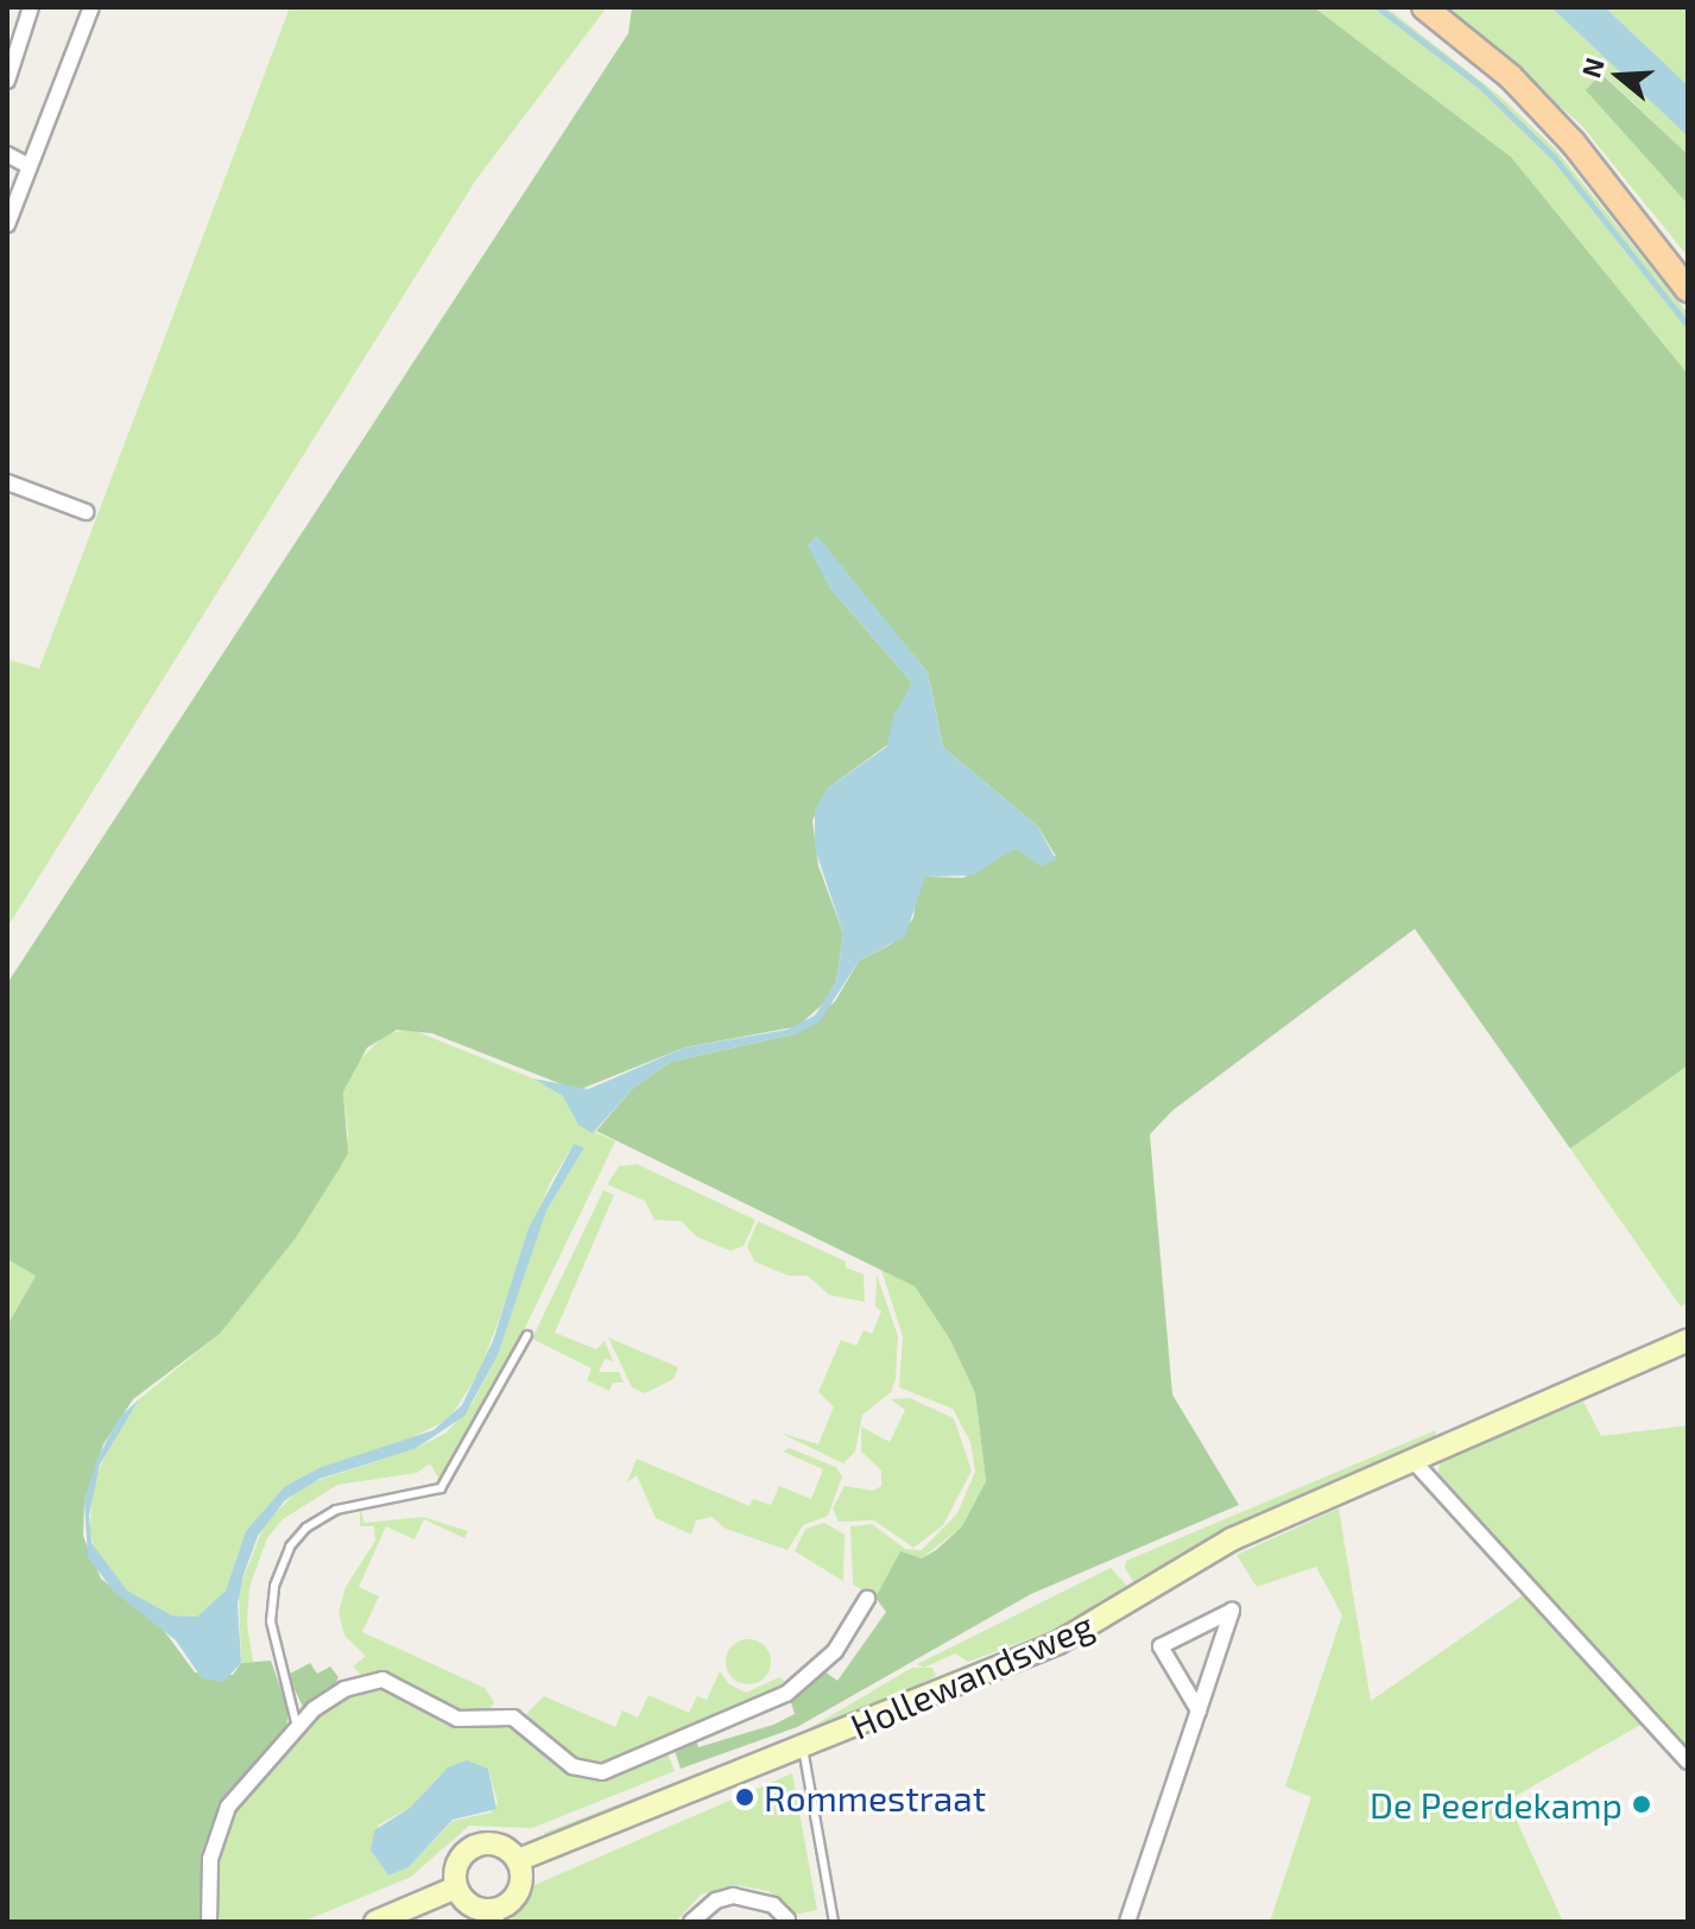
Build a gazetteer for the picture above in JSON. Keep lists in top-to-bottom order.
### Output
{
  "streets": {
    "main road": ["Hollewandsweg"]
  },
  "places": ["Rommestraat", "De Peerdekamp"],
  "north": "left"
}
